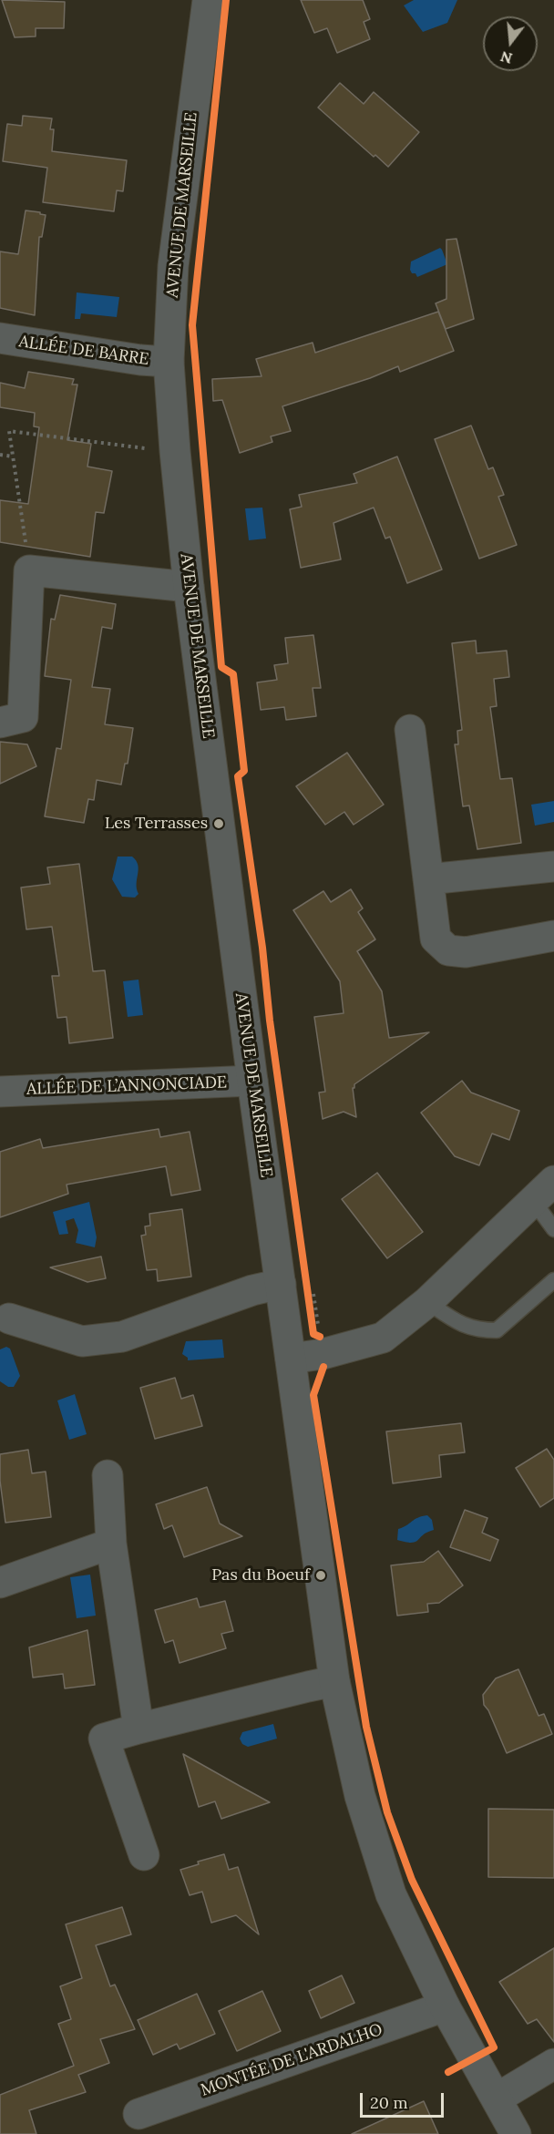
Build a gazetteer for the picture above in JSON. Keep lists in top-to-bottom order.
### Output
{
  "streets": {
    "street": [
      "AVENUE DE MARSEILLE",
      "ALLÉE DE BARRE",
      "ALLÉE DE L’ANNONCIADE",
      "MONTÉE DE L'ARDALHO"
    ]
  },
  "crossings": [
    ["AVENUE DE MARSEILLE", "ALLÉE DE BARRE"],
    ["AVENUE DE MARSEILLE", "ALLÉE DE L’ANNONCIADE"],
    ["AVENUE DE MARSEILLE", "MONTÉE DE L'ARDALHO"]
  ],
  "places": ["Les Terrasses", "Pas du Boeuf"],
  "scale_bar": "20 m",
  "north": "bottom"
}
